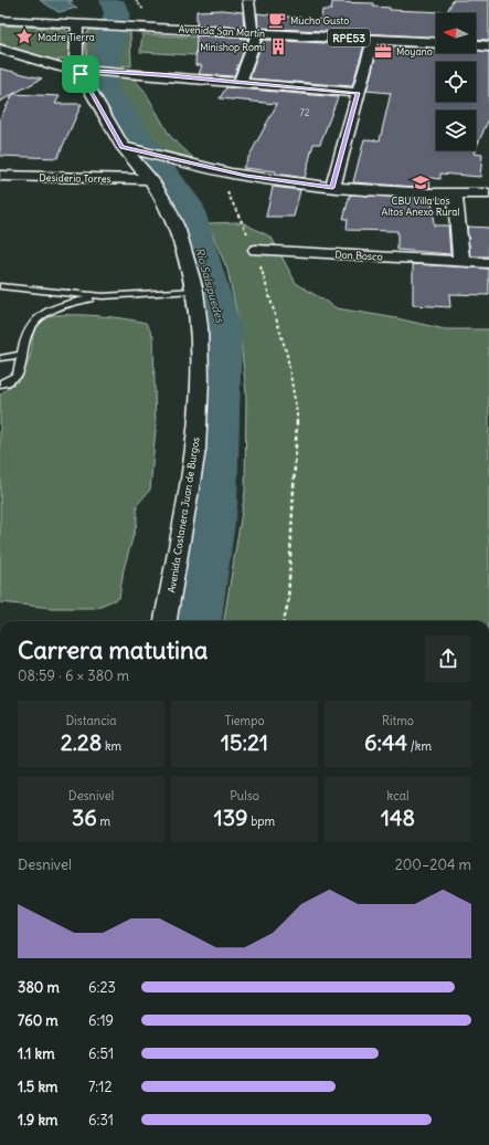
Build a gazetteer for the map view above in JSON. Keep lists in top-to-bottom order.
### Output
{
  "streets": {
    "main road": ["Avenida San Martín", "RPE53"],
    "street": ["Desiderio Torres", "Don Bosco", "Avenida Costanera Juan de Burgos"]
  },
  "crossings": [
    ["Desiderio Torres", "Avenida Costanera Juan de Burgos"]
  ],
  "water": ["Río Salsipuedes"],
  "places": {
    "cafe": ["Mucho Gusto"],
    "place": ["Madre Tierra"],
    "building": ["Minishop Romi"],
    "office": ["Moyano"],
    "school or university": ["CBU Villa Los Altos Anexo Rural"]
  },
  "house_numbers": ["72"],
  "north": "left",
  "page": {
    "heading": ["Carrera matutina", "08:59 · 6 × 380 m"],
    "stats": [
      ["Distancia", "2.28 km"],
      ["Tiempo", "15:21"],
      ["Ritmo", "6:44 /km"],
      ["Desnivel", "36 m"],
      ["Pulso", "139 bpm"],
      ["kcal", "148"]
    ],
    "chart": ["Desnivel", "200–204 m"],
    "list": [
      {
        "name": "380 m",
        "note": "6:23"
      },
      {
        "name": "760 m",
        "note": "6:19"
      },
      {
        "name": "1.1 km",
        "note": "6:51"
      },
      {
        "name": "1.5 km",
        "note": "7:12"
      },
      {
        "name": "1.9 km",
        "note": "6:31"
      }
    ]
  }
}
